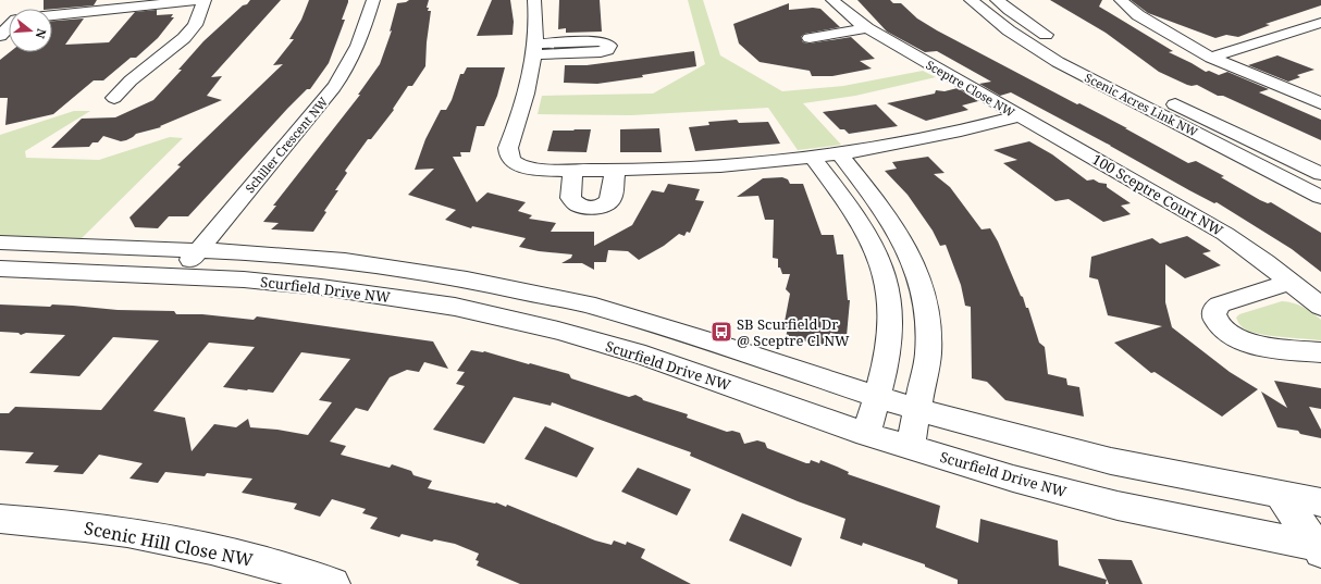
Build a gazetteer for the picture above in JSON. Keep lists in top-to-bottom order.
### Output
{
  "streets": {
    "street": [
      "Sceptre Close NW",
      "Scenic Acres Link NW",
      "Schiller Crescent NW",
      "100 Sceptre Court NW",
      "Scurfield Drive NW",
      "Scenic Hill Close NW"
    ]
  },
  "crossings": [
    ["Sceptre Close NW", "100 Sceptre Court NW"],
    ["Schiller Crescent NW", "Scurfield Drive NW"]
  ],
  "places": {
    "bus stop": ["SB Scurfield Dr @ Sceptre Cl NW"]
  },
  "north": "right"
}
